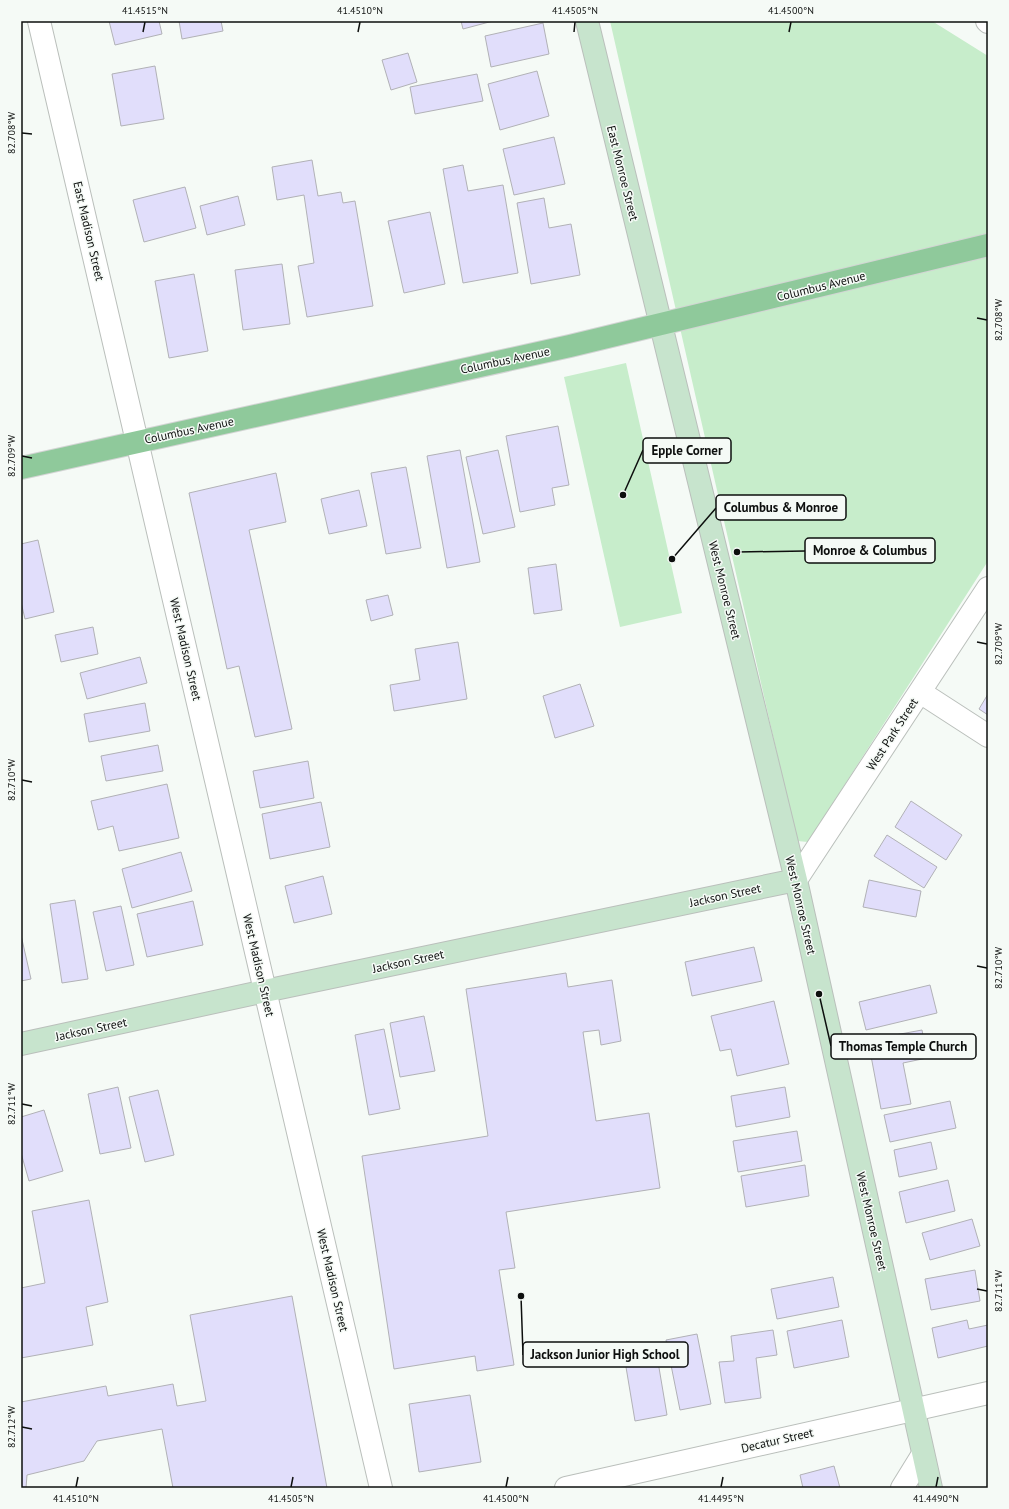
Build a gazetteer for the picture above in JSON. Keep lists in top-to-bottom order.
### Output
{
  "streets": {
    "main road": [
      "East Monroe Street",
      "Columbus Avenue",
      "West Monroe Street",
      "Jackson Street"
    ],
    "street": [
      "East Madison Street",
      "West Madison Street",
      "West Park Street",
      "Decatur Street"
    ]
  },
  "crossings": [
    ["East Monroe Street", "Columbus Avenue"],
    ["East Monroe Street", "West Monroe Street"],
    ["East Madison Street", "Columbus Avenue"],
    ["East Madison Street", "West Madison Street"],
    ["Columbus Avenue", "West Monroe Street"],
    ["Columbus Avenue", "West Madison Street"],
    ["West Monroe Street", "West Park Street"],
    ["West Monroe Street", "Jackson Street"],
    ["West Monroe Street", "Decatur Street"],
    ["West Madison Street", "Jackson Street"],
    ["West Park Street", "Jackson Street"]
  ],
  "places": [
    "Epple Corner",
    "Monroe & Columbus",
    "Columbus & Monroe",
    "Thomas Temple Church",
    "Jackson Junior High School"
  ],
  "coordinates": [
    "41.4515°N",
    "41.4510°N",
    "41.4505°N",
    "41.4500°N",
    "82.708°W",
    "82.709°W",
    "82.710°W",
    "82.711°W",
    "82.712°W",
    "41.4495°N",
    "41.4490°N"
  ]
}
